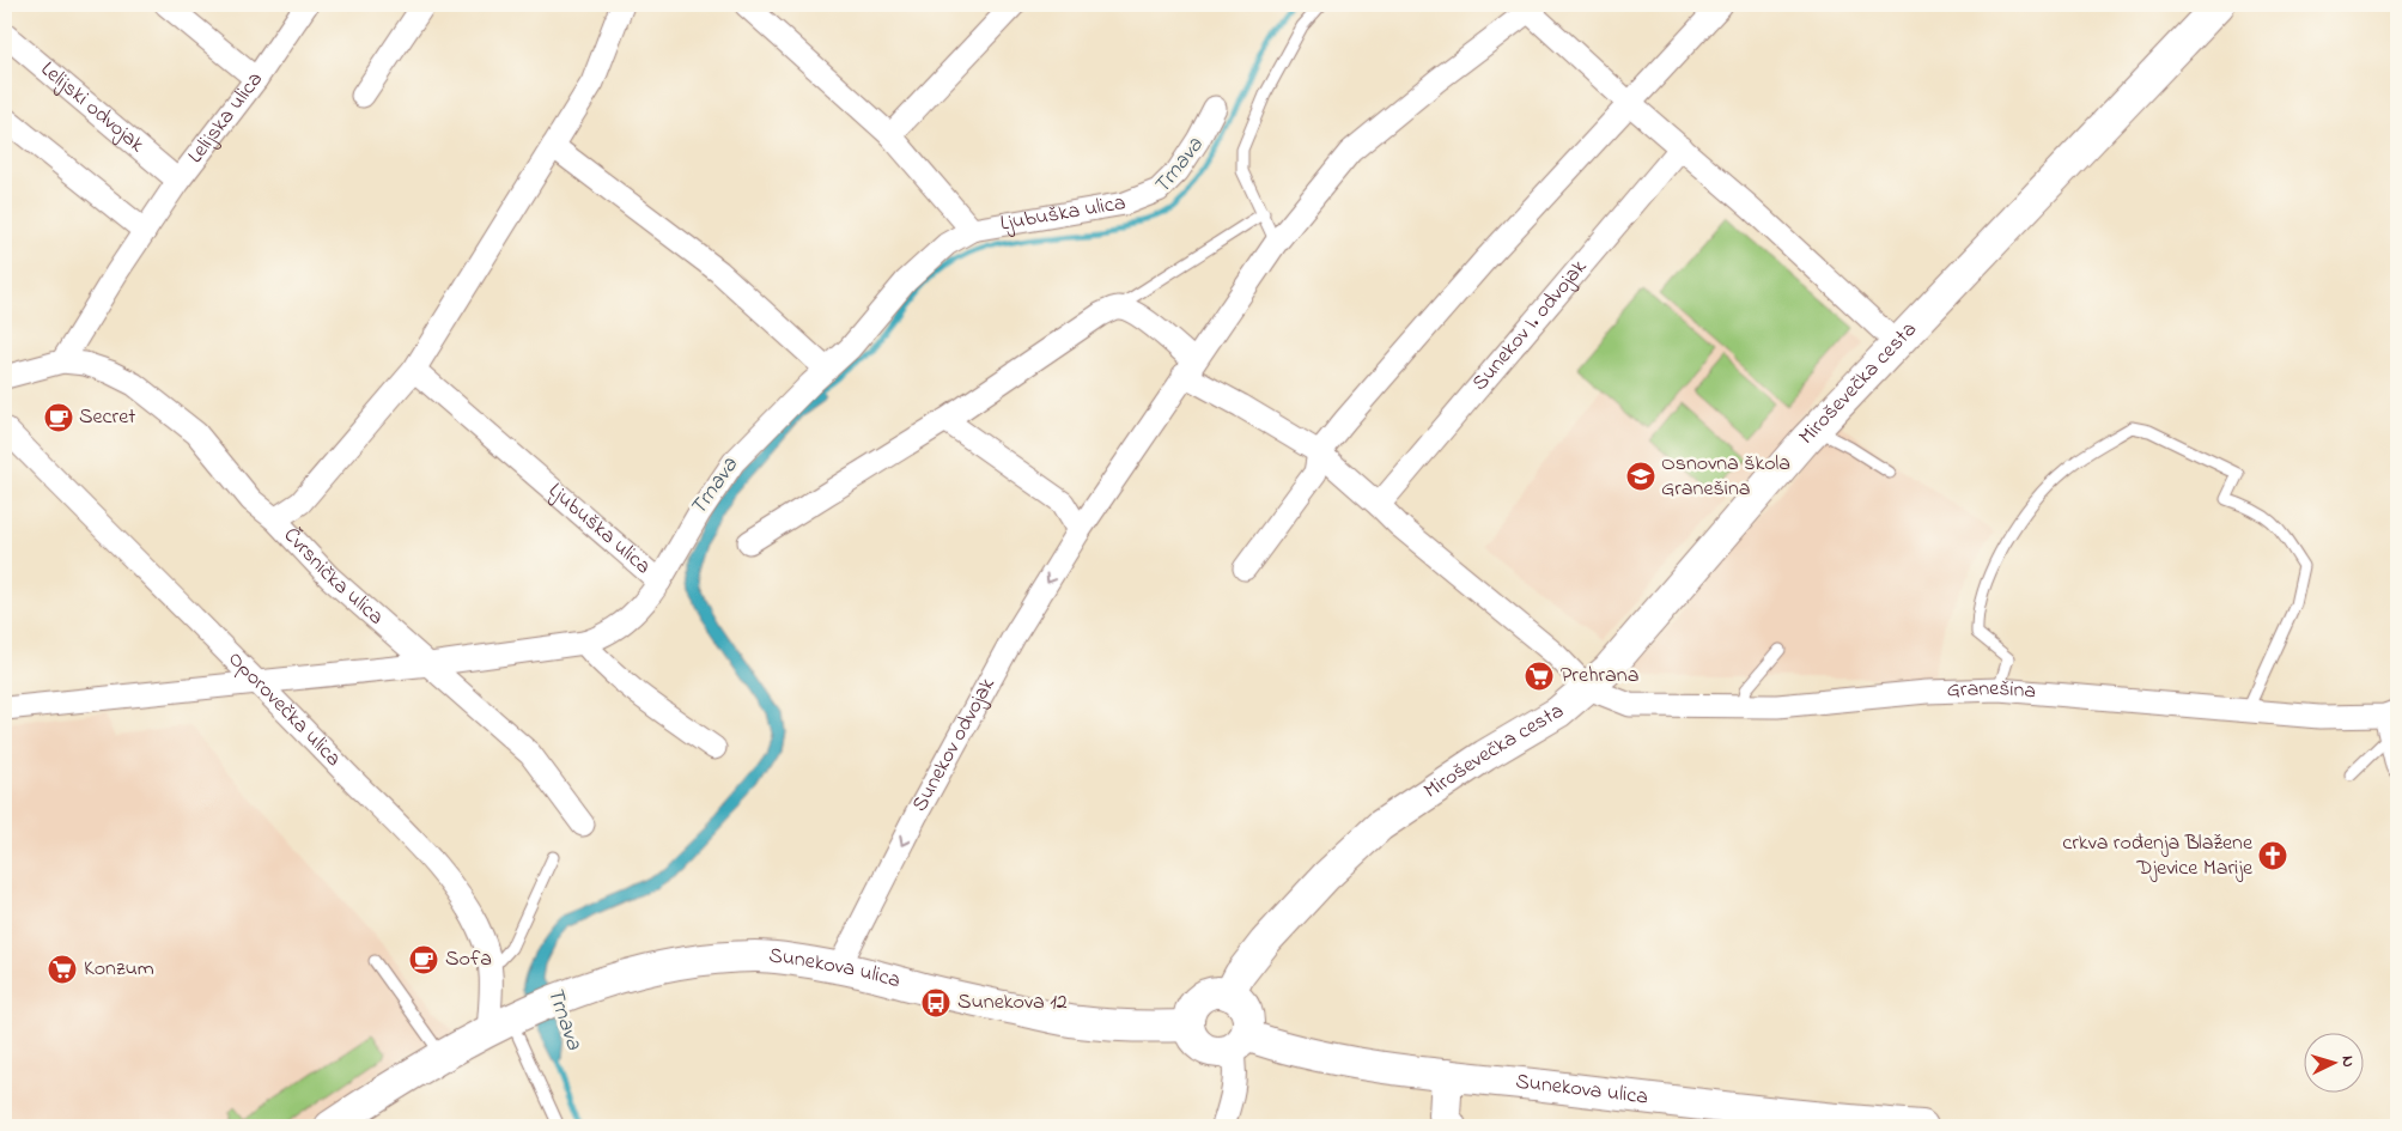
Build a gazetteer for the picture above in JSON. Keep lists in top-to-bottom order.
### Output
{
  "streets": {
    "main road": ["Miroševečka cesta", "Sunekova ulica"],
    "street": [
      "Lelijski odvojak",
      "Lelijska ulica",
      "Ljubuška ulica",
      "Sunekov I. odvojak",
      "Čvrsnička ulica",
      "Granešina",
      "Oporovečka ulica",
      "Sunekov odvojak"
    ]
  },
  "crossings": [
    ["Lelijski odvojak", "Lelijska ulica"],
    ["Lelijska ulica", "Čvrsnička ulica"],
    ["Miroševečka cesta", "Granešina"],
    ["Miroševečka cesta", "Sunekova ulica"],
    ["Oporovečka ulica", "Sunekova ulica"],
    ["Sunekov odvojak", "Sunekova ulica"]
  ],
  "one_way": ["Sunekov odvojak"],
  "water": ["Trnava"],
  "places": {
    "cafe": ["Secret", "Sofa"],
    "school or university": ["Osnovna škola Granešina"],
    "supermarket": ["Prehrana", "Konzum"],
    "church": ["crkva rođenja Blažene Djevice Marije"],
    "bus stop": ["Sunekova 12"]
  },
  "north": "right"
}
